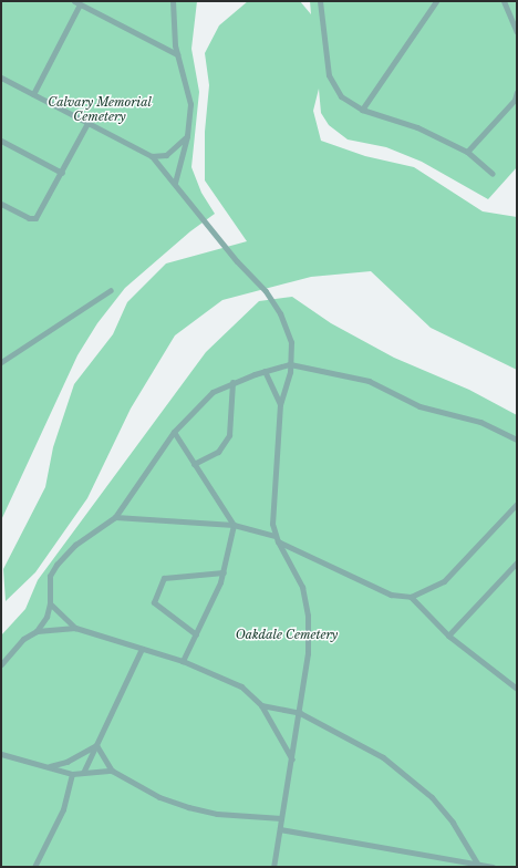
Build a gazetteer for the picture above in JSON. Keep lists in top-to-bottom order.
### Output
{
  "parks": ["Calvary Memorial Cemetery", "Oakdale Cemetery"]
}
